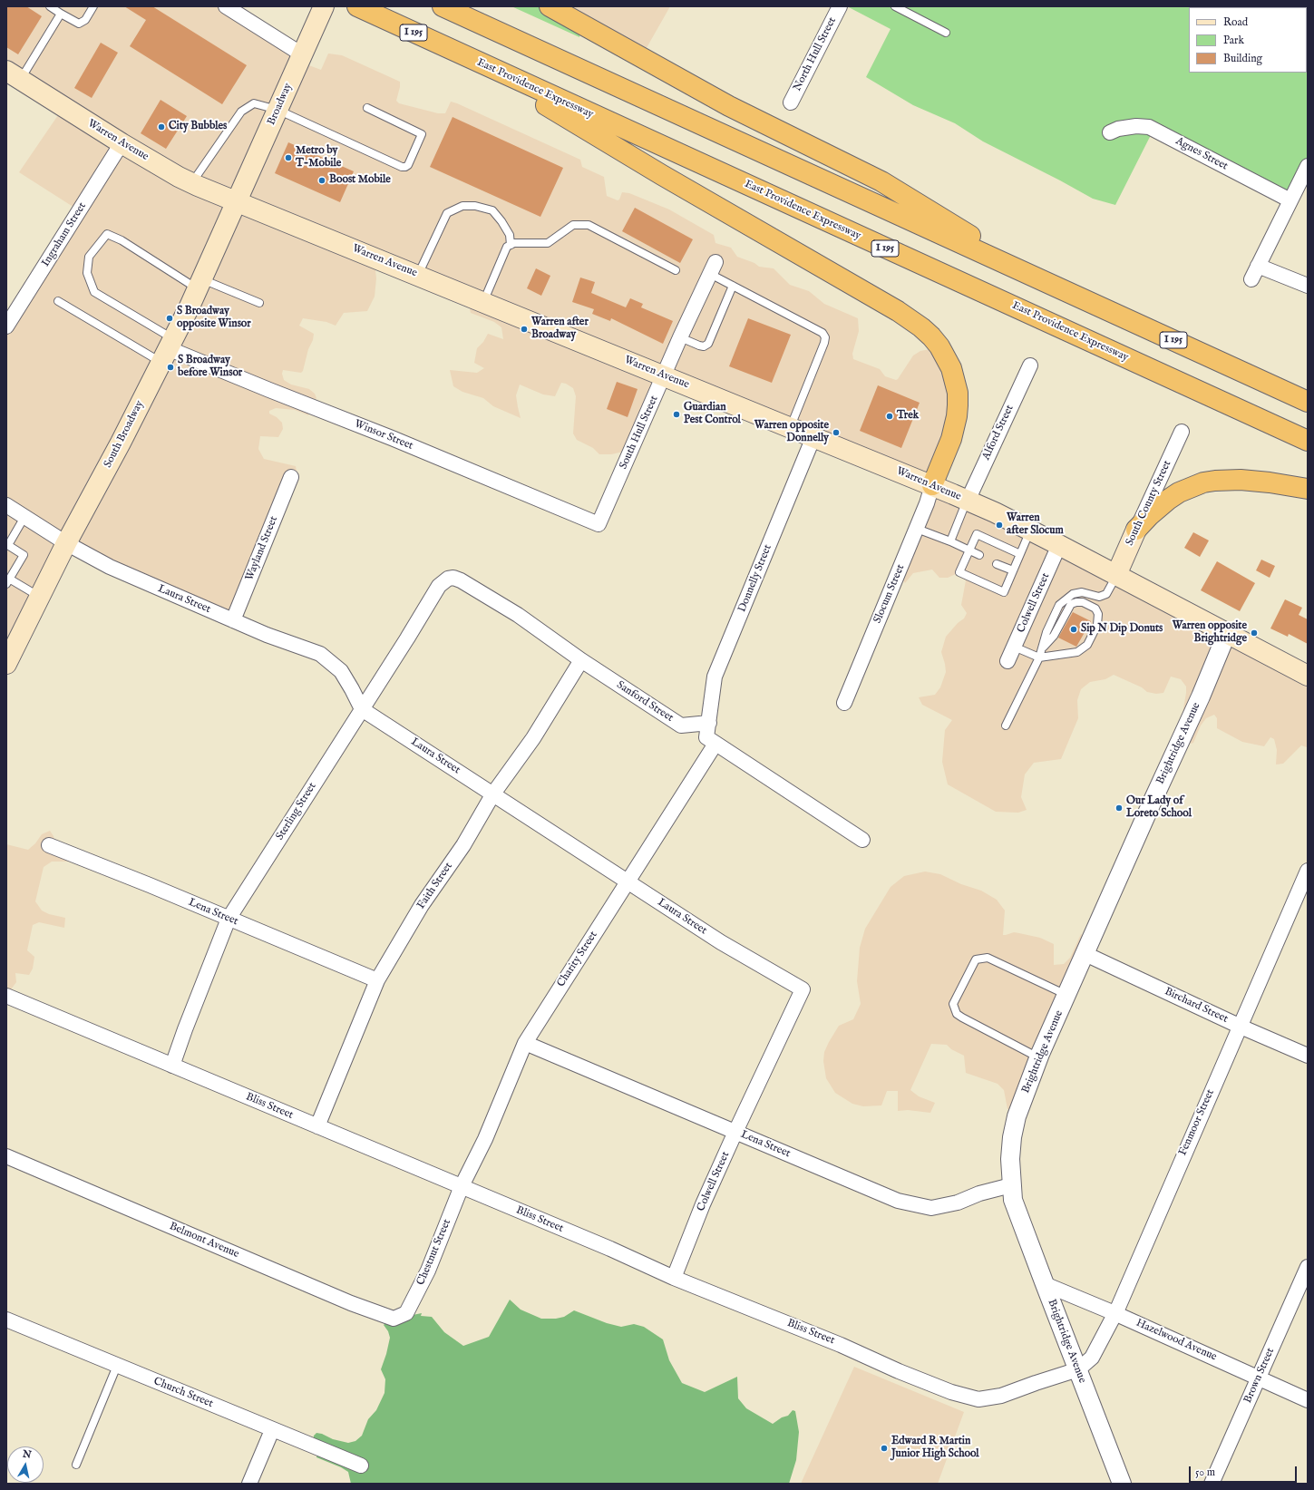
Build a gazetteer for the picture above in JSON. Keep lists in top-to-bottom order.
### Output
{
  "streets": {
    "highway": ["I 195", "East Providence Expressway"],
    "main road": [
      "Broadway",
      "Warren Avenue",
      "South Broadway",
      "South County Street"
    ],
    "street": [
      "North Hull Street",
      "Agnes Street",
      "Ingraham Street",
      "South Hull Street",
      "Alford Street",
      "Winsor Street",
      "Wayland Street",
      "Donnelly Street",
      "Slocum Street",
      "Laura Street",
      "Colwell Street",
      "Sanford Street",
      "Brightridge Avenue",
      "Sterling Street",
      "Faith Street",
      "Lena Street",
      "Charity Street",
      "Birchard Street",
      "Bliss Street",
      "Fenmoor Street",
      "Belmont Avenue",
      "Chestnut Street",
      "Hazelwood Avenue",
      "Brown Street",
      "Church Street"
    ]
  },
  "crossings": [
    ["Broadway", "Warren Avenue"],
    ["Broadway", "South Broadway"],
    ["Warren Avenue", "Ingraham Street"],
    ["Warren Avenue", "South Hull Street"],
    ["Warren Avenue", "Alford Street"],
    ["Warren Avenue", "South Broadway"],
    ["Warren Avenue", "South County Street"],
    ["Warren Avenue", "Donnelly Street"],
    ["Warren Avenue", "Slocum Street"],
    ["Warren Avenue", "Colwell Street"],
    ["Warren Avenue", "Brightridge Avenue"],
    ["South Hull Street", "Winsor Street"],
    ["South Broadway", "Winsor Street"],
    ["South Broadway", "Laura Street"],
    ["Wayland Street", "Laura Street"],
    ["Donnelly Street", "Sanford Street"],
    ["Laura Street", "Colwell Street"],
    ["Laura Street", "Sterling Street"],
    ["Laura Street", "Faith Street"],
    ["Laura Street", "Charity Street"],
    ["Colwell Street", "Lena Street"],
    ["Colwell Street", "Bliss Street"],
    ["Sanford Street", "Sterling Street"],
    ["Sanford Street", "Faith Street"],
    ["Brightridge Avenue", "Lena Street"],
    ["Brightridge Avenue", "Birchard Street"],
    ["Brightridge Avenue", "Bliss Street"],
    ["Brightridge Avenue", "Fenmoor Street"],
    ["Brightridge Avenue", "Hazelwood Avenue"],
    ["Sterling Street", "Lena Street"],
    ["Sterling Street", "Bliss Street"],
    ["Faith Street", "Lena Street"],
    ["Faith Street", "Bliss Street"],
    ["Lena Street", "Charity Street"],
    ["Charity Street", "Bliss Street"],
    ["Charity Street", "Chestnut Street"],
    ["Birchard Street", "Fenmoor Street"],
    ["Bliss Street", "Fenmoor Street"],
    ["Bliss Street", "Chestnut Street"],
    ["Fenmoor Street", "Hazelwood Avenue"],
    ["Belmont Avenue", "Chestnut Street"],
    ["Hazelwood Avenue", "Brown Street"]
  ],
  "places": [
    "City Bubbles",
    "Metro by T-Mobile",
    "Boost Mobile",
    "S Broadway opposite Winsor",
    "Warren after Broadway",
    "S Broadway before Winsor",
    "Guardian Pest Control",
    "Trek",
    "Warren opposite Donnelly",
    "Warren after Slocum",
    "Sip N Dip Donuts",
    "Warren opposite Brightridge",
    "Our Lady of Loreto School",
    "Edward R Martin Junior High School"
  ],
  "legend": ["Road", "Park", "Building"],
  "scale_bar": "50 m",
  "north": "top"
}
